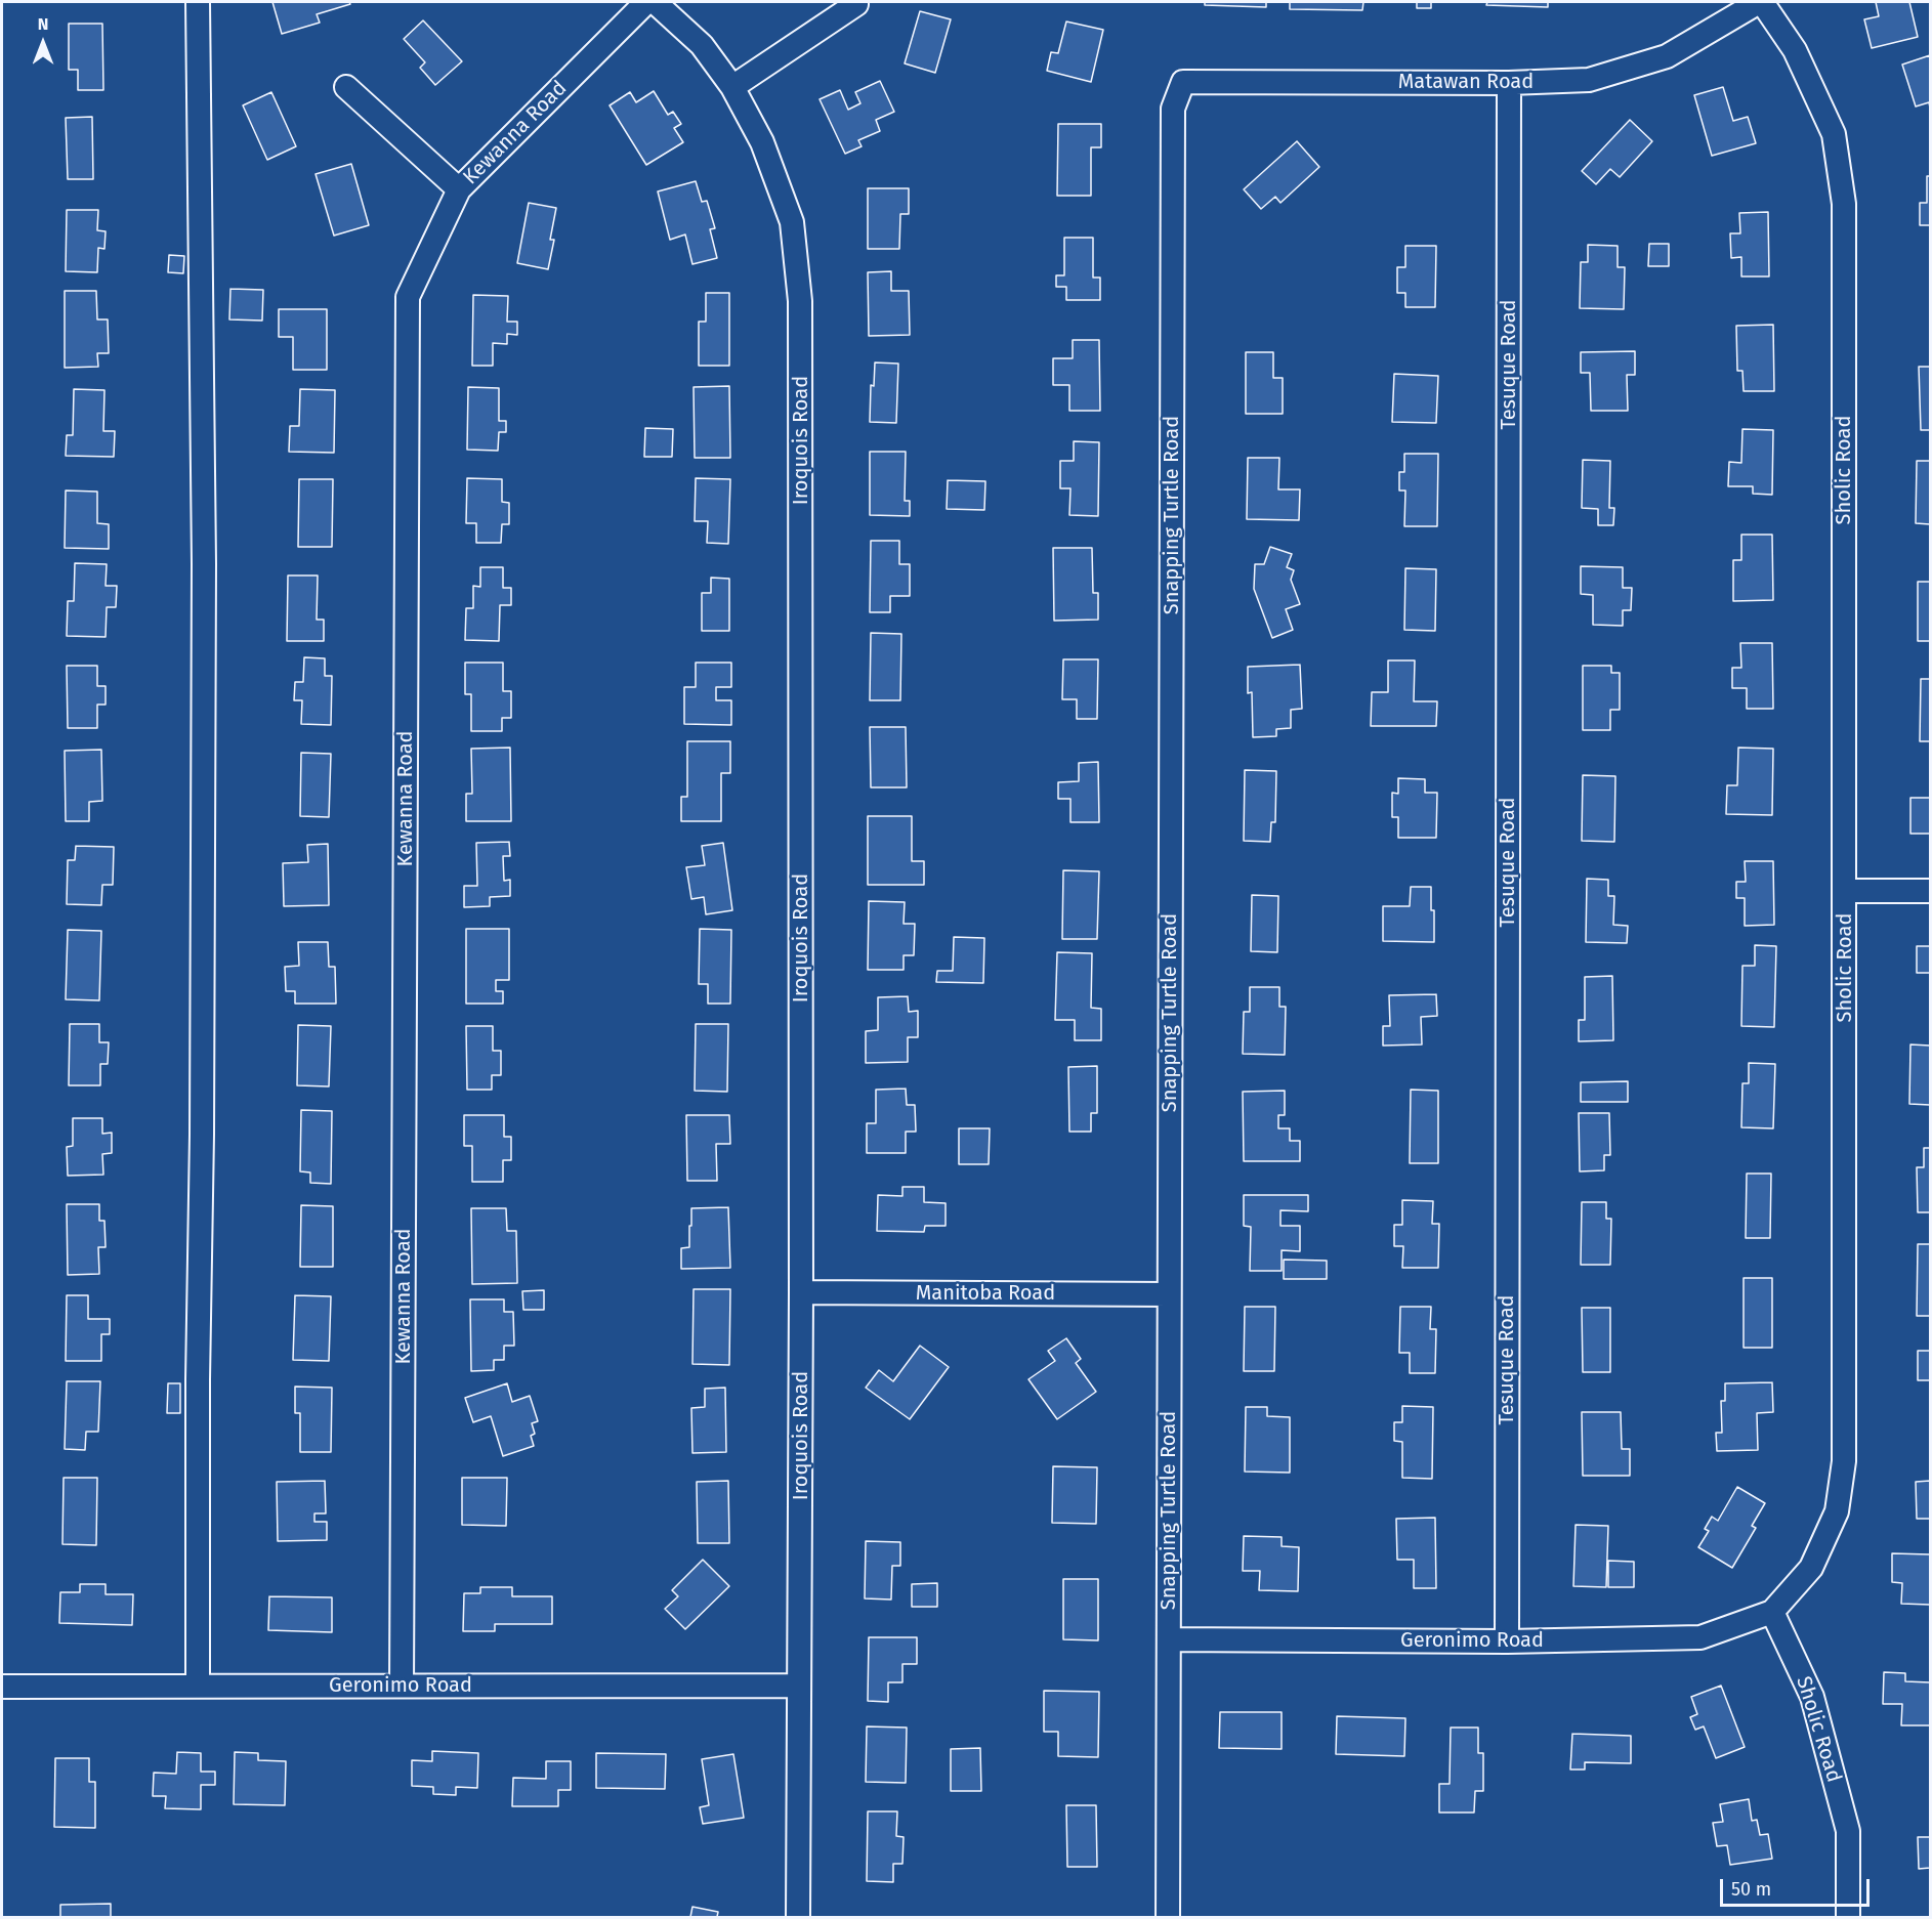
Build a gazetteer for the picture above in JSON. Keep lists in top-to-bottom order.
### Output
{
  "streets": {
    "street": [
      "Matawan Road",
      "Kewanna Road",
      "Tesuque Road",
      "Iroquois Road",
      "Sholic Road",
      "Snapping Turtle Road",
      "Manitoba Road",
      "Geronimo Road"
    ]
  },
  "crossings": [
    ["Matawan Road", "Tesuque Road"],
    ["Matawan Road", "Sholic Road"],
    ["Matawan Road", "Snapping Turtle Road"],
    ["Kewanna Road", "Geronimo Road"],
    ["Tesuque Road", "Geronimo Road"],
    ["Iroquois Road", "Manitoba Road"],
    ["Iroquois Road", "Geronimo Road"],
    ["Sholic Road", "Geronimo Road"],
    ["Snapping Turtle Road", "Manitoba Road"],
    ["Snapping Turtle Road", "Geronimo Road"]
  ],
  "scale_bar": "50 m",
  "north": "top"
}
